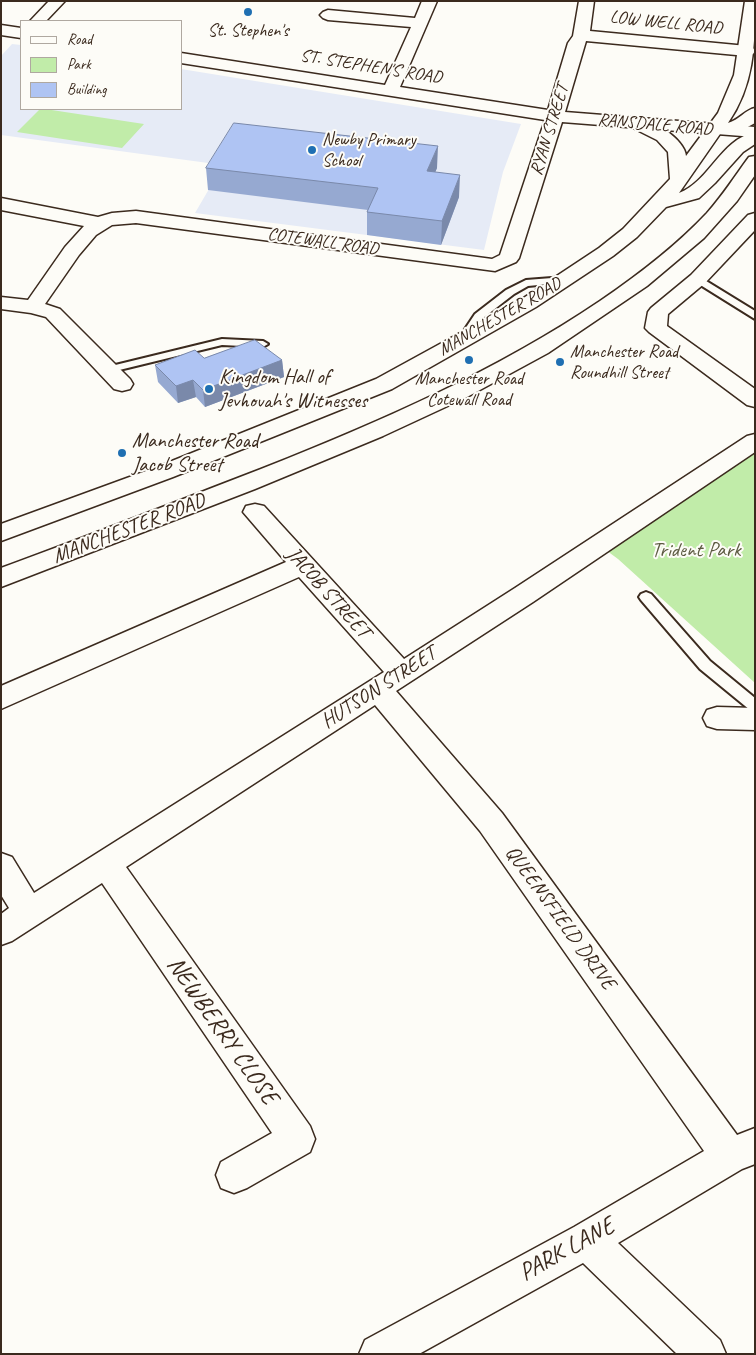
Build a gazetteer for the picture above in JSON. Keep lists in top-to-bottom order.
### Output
{
  "streets": {
    "street": [
      "LOW WELL ROAD",
      "ST. STEPHEN'S ROAD",
      "RANSDALE ROAD",
      "RYAN STREET",
      "COTEWALL ROAD",
      "MANCHESTER ROAD",
      "JACOB STREET",
      "HUTSON STREET",
      "QUEENSFIELD DRIVE",
      "NEWBERRY CLOSE",
      "PARK LANE"
    ]
  },
  "crossings": [
    ["LOW WELL ROAD", "RYAN STREET"],
    ["LOW WELL ROAD", "MANCHESTER ROAD"],
    ["ST. STEPHEN'S ROAD", "RANSDALE ROAD"],
    ["ST. STEPHEN'S ROAD", "RYAN STREET"],
    ["RANSDALE ROAD", "RYAN STREET"],
    ["RANSDALE ROAD", "MANCHESTER ROAD"],
    ["RYAN STREET", "COTEWALL ROAD"],
    ["JACOB STREET", "HUTSON STREET"],
    ["JACOB STREET", "QUEENSFIELD DRIVE"],
    ["HUTSON STREET", "QUEENSFIELD DRIVE"],
    ["HUTSON STREET", "NEWBERRY CLOSE"],
    ["QUEENSFIELD DRIVE", "PARK LANE"]
  ],
  "parks": ["Trident Park"],
  "places": [
    "St. Stephen's",
    "Newby Primary School",
    "Manchester Road Cotewall Road",
    "Manchester Road Roundhill Street",
    "Kingdom Hall of Jevhovah's Witnesses",
    "Manchester Road Jacob Street"
  ],
  "legend": ["Road", "Park", "Building"]
}
